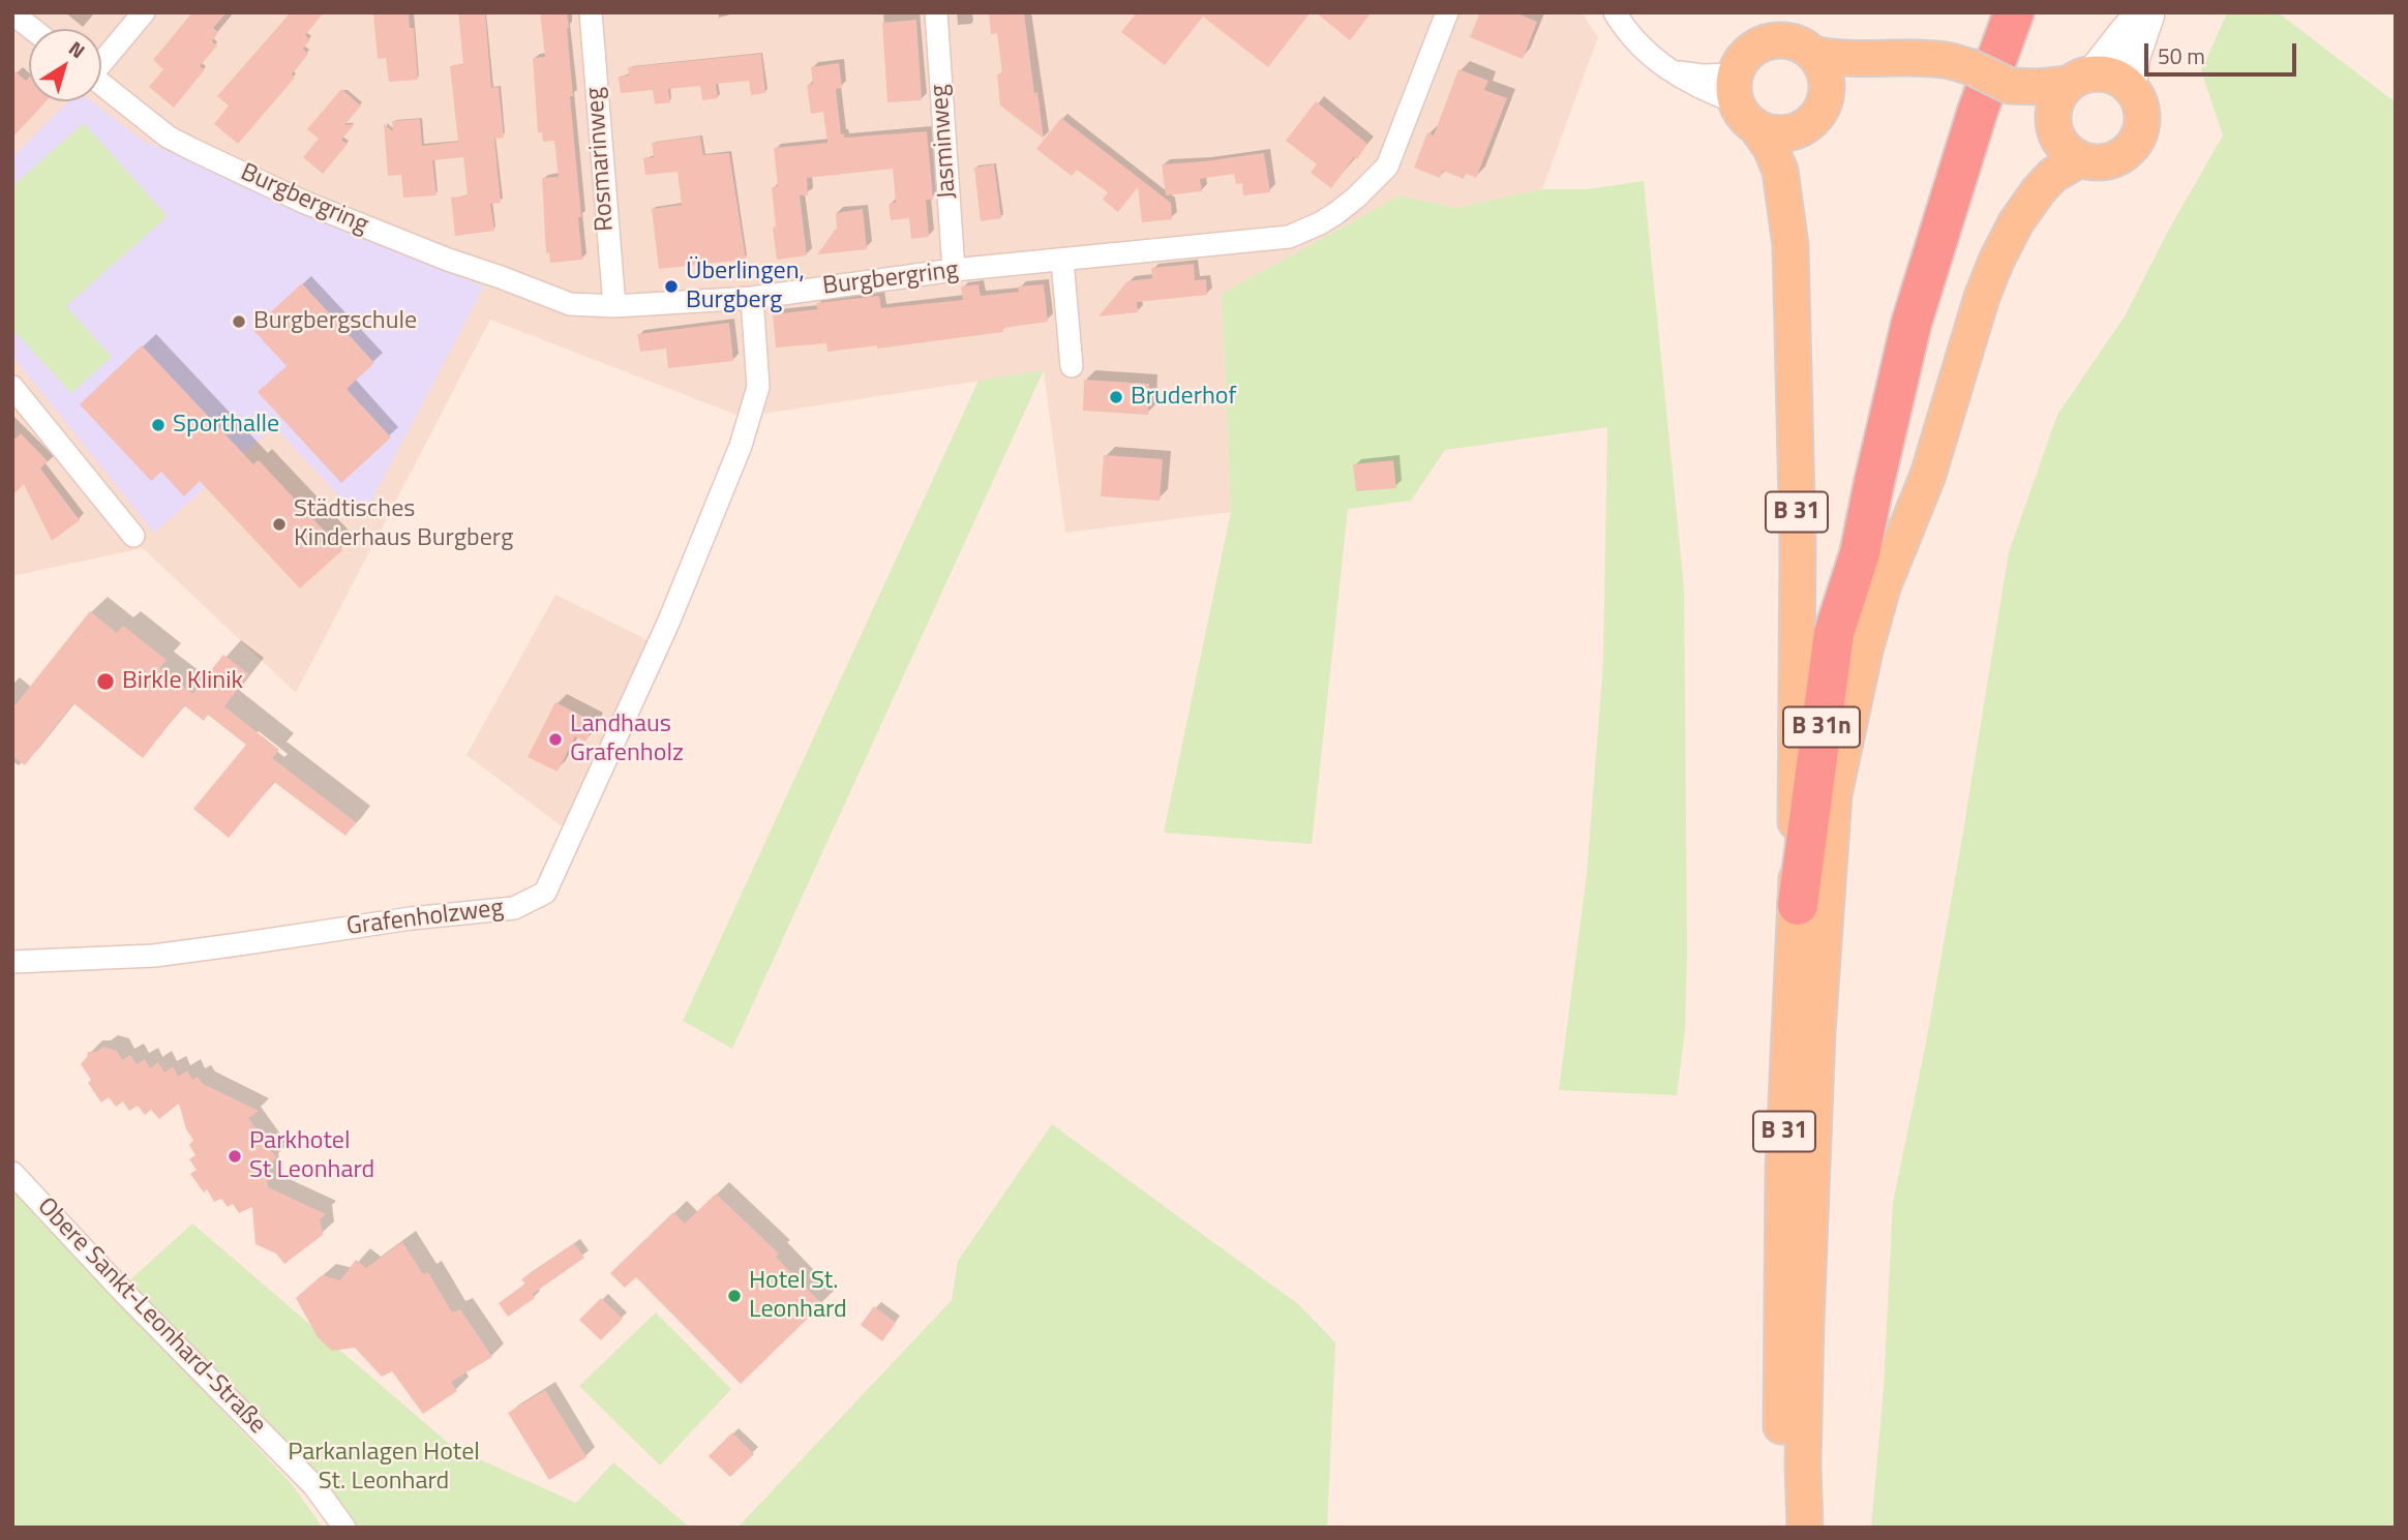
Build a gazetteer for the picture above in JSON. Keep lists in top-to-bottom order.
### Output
{
  "streets": {
    "highway": ["B 31n"],
    "main road": ["B 31"],
    "street": [
      "Jasminweg",
      "Rosmarinweg",
      "Burgbergring",
      "Grafenholzweg",
      "Obere Sankt-Leonhard-Straße"
    ]
  },
  "crossings": [
    ["Jasminweg", "Burgbergring"],
    ["Rosmarinweg", "Burgbergring"],
    ["Burgbergring", "Grafenholzweg"],
    ["B 31", "B 31n"]
  ],
  "parks": ["Parkanlagen Hotel St. Leonhard"],
  "places": [
    "Überlingen, Burgberg",
    "Burgbergschule",
    "Bruderhof",
    "Sporthalle",
    "Städtisches Kinderhaus Burgberg",
    "Birkle Klinik",
    "Landhaus Grafenholz",
    "Parkhotel St Leonhard",
    "Hotel St. Leonhard"
  ],
  "scale_bar": "50 m",
  "north": "top right"
}
